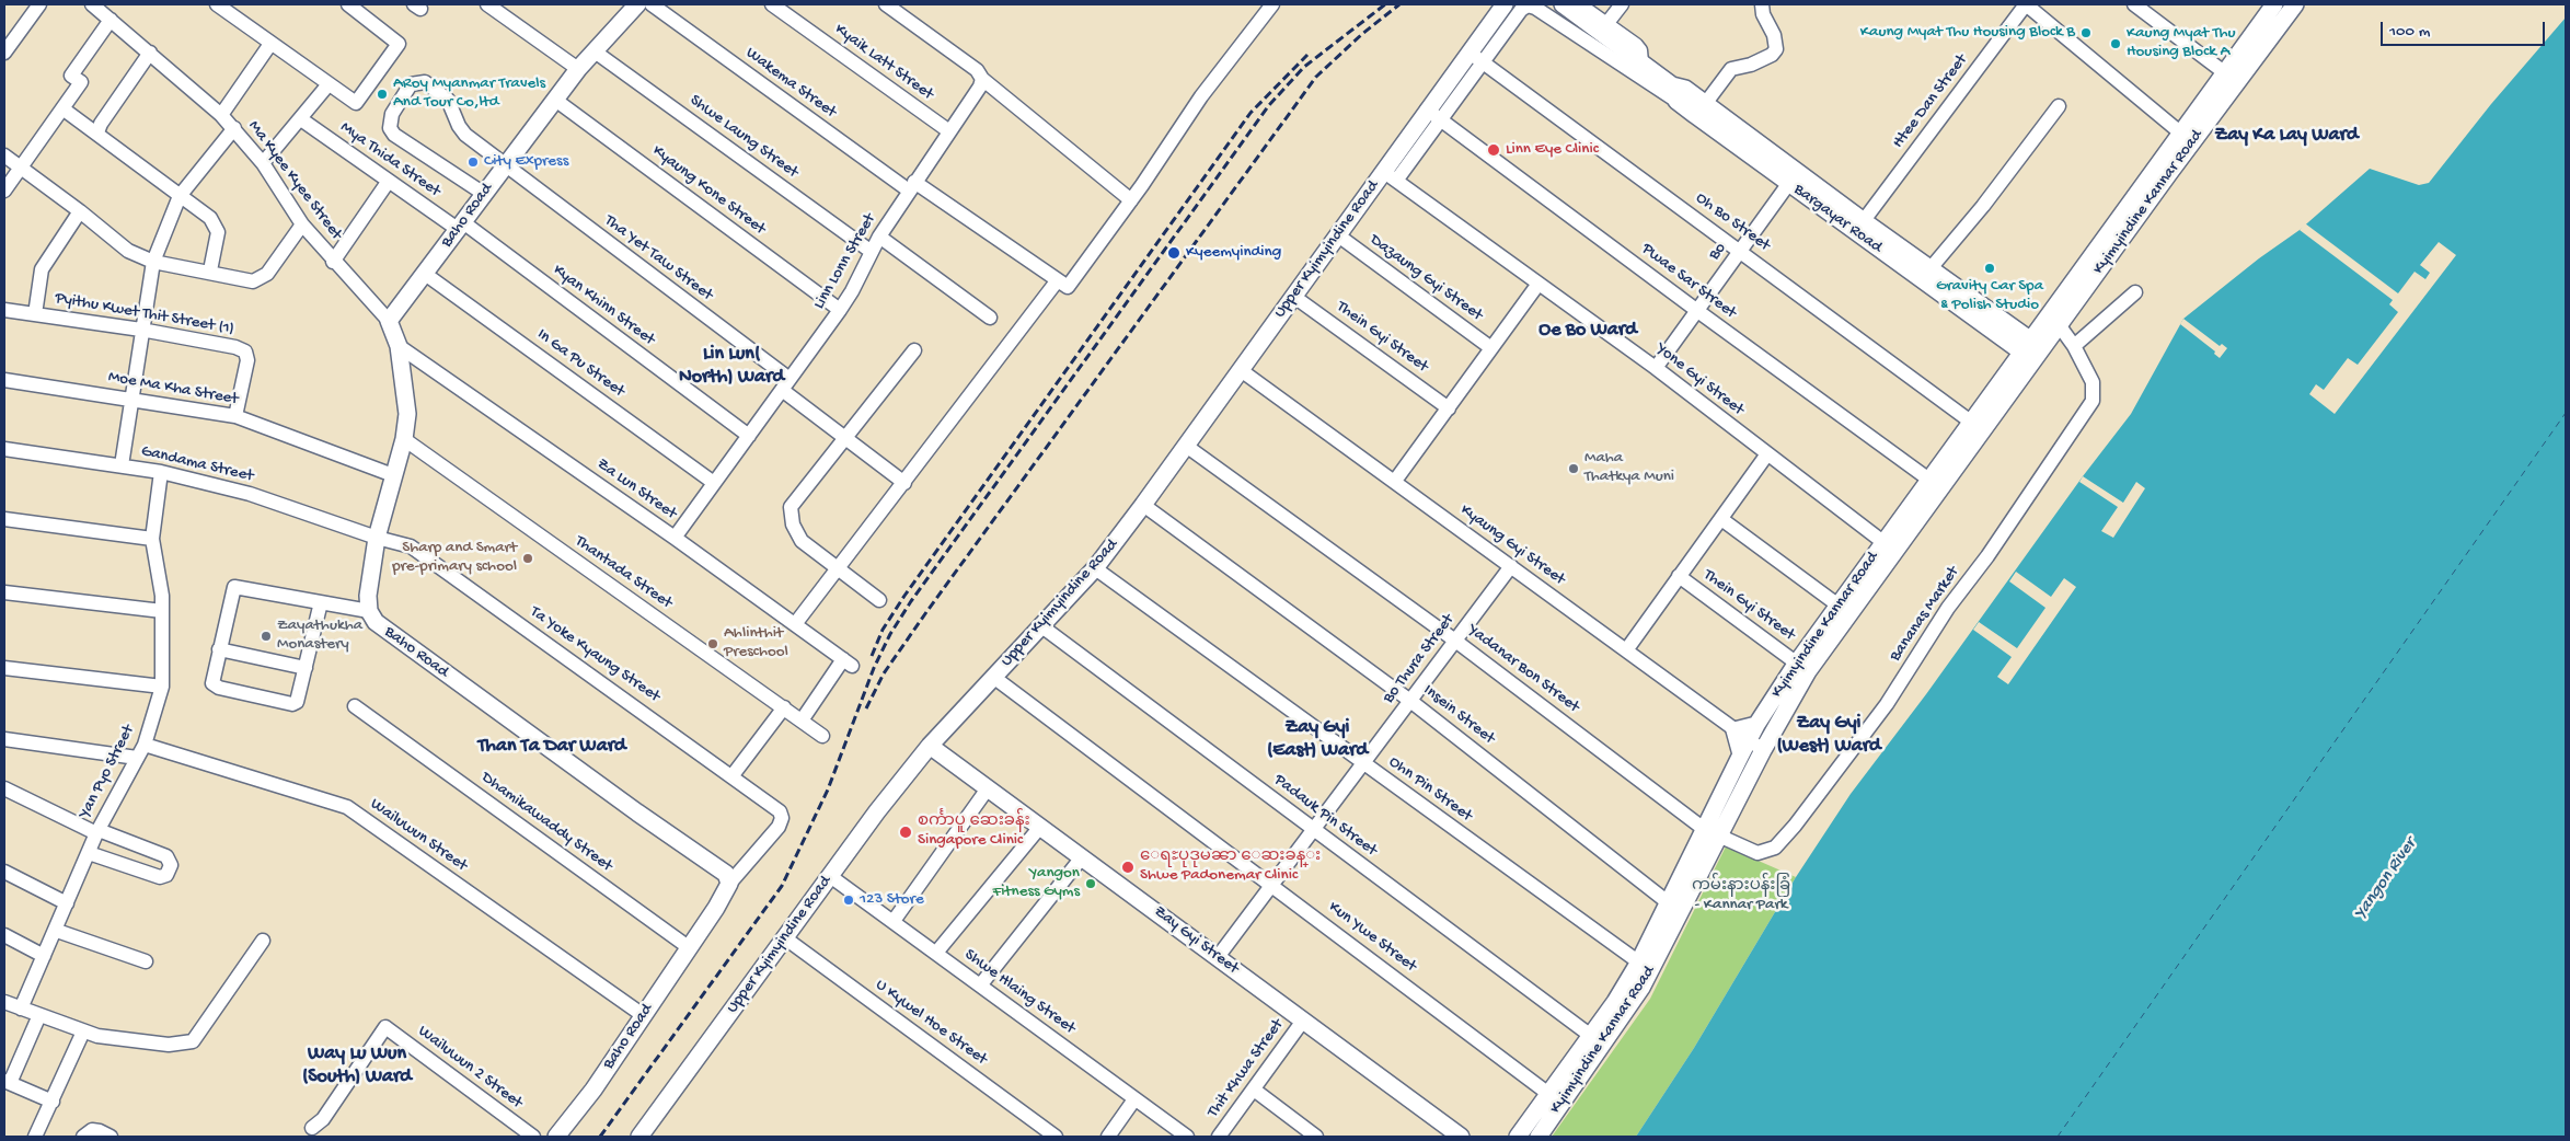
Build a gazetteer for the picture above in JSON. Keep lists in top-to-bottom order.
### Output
{
  "streets": {
    "main road": [
      "Kyimyindine Kannar Road",
      "Baho Road",
      "Bargayar Road",
      "Upper Kyimyindine Road",
      "Zay Gyi Street"
    ],
    "street": [
      "Kyaik Latt Street",
      "Wakema Street",
      "Htee Dan Street",
      "Shwe Laung Street",
      "Mya Thida Street",
      "Ma Kyee Kyee Street",
      "Kyaung Kone Street",
      "Oh Bo Street",
      "Bo",
      "Tha Yet Taw Street",
      "Linn Lonn Street",
      "Dazaung Gyi Street",
      "Pwae Sar Street",
      "Kyan Khinn Street",
      "Pyithu Kwet Thit Street (1)",
      "Thein Gyi Street",
      "In Ga Pu Street",
      "Yone Gyi Street",
      "Moe Ma Kha Street",
      "Gandama Street",
      "Za Lun Street",
      "Kyaung Gyi Street",
      "Thantada Street",
      "Bananas Market",
      "Ta Yoke Kyaung Street",
      "Bo Thura Street",
      "Yadanar Bon Street",
      "Insein Street",
      "Yan Pyo Street",
      "Ohn Pin Street",
      "Padauk Pin Street",
      "Dhamikawaddy Street",
      "Wailuwun Street",
      "Kun Ywe Street",
      "Shwe Hlaing Street",
      "U Kywel Hoe Street",
      "Wailuwun 2 Street",
      "Thit Khwa Street"
    ]
  },
  "crossings": [
    ["Kyaik Latt Street", "Linn Lonn Street"],
    ["Wakema Street", "Linn Lonn Street"],
    ["Htee Dan Street", "Bargayar Road"],
    ["Shwe Laung Street", "Baho Road"],
    ["Shwe Laung Street", "Linn Lonn Street"],
    ["Mya Thida Street", "Baho Road"],
    ["Mya Thida Street", "Kyan Khinn Street"],
    ["Ma Kyee Kyee Street", "Baho Road"],
    ["Kyaung Kone Street", "Baho Road"],
    ["Kyaung Kone Street", "Linn Lonn Street"],
    ["Kyimyindine Kannar Road", "Bargayar Road"],
    ["Kyimyindine Kannar Road", "Oh Bo Street"],
    ["Kyimyindine Kannar Road", "Pwae Sar Street"],
    ["Kyimyindine Kannar Road", "Thein Gyi Street"],
    ["Kyimyindine Kannar Road", "Yone Gyi Street"],
    ["Kyimyindine Kannar Road", "Bananas Market"],
    ["Kyimyindine Kannar Road", "Yadanar Bon Street"],
    ["Kyimyindine Kannar Road", "Insein Street"],
    ["Kyimyindine Kannar Road", "Ohn Pin Street"],
    ["Kyimyindine Kannar Road", "Padauk Pin Street"],
    ["Kyimyindine Kannar Road", "Kun Ywe Street"],
    ["Baho Road", "Tha Yet Taw Street"],
    ["Baho Road", "Kyan Khinn Street"],
    ["Baho Road", "In Ga Pu Street"],
    ["Baho Road", "Ta Yoke Kyaung Street"],
    ["Baho Road", "Dhamikawaddy Street"],
    ["Baho Road", "Wailuwun Street"],
    ["Bargayar Road", "Bo"],
    ["Oh Bo Street", "Upper Kyimyindine Road"],
    ["Oh Bo Street", "Bo"],
    ["Upper Kyimyindine Road", "Dazaung Gyi Street"],
    ["Upper Kyimyindine Road", "Pwae Sar Street"],
    ["Upper Kyimyindine Road", "Thein Gyi Street"],
    ["Upper Kyimyindine Road", "Yone Gyi Street"],
    ["Upper Kyimyindine Road", "Kyaung Gyi Street"],
    ["Upper Kyimyindine Road", "Yadanar Bon Street"],
    ["Upper Kyimyindine Road", "Insein Street"],
    ["Upper Kyimyindine Road", "Ohn Pin Street"],
    ["Upper Kyimyindine Road", "Padauk Pin Street"],
    ["Upper Kyimyindine Road", "Kun Ywe Street"],
    ["Upper Kyimyindine Road", "Zay Gyi Street"],
    ["Upper Kyimyindine Road", "Shwe Hlaing Street"],
    ["Upper Kyimyindine Road", "U Kywel Hoe Street"],
    ["Bo", "Pwae Sar Street"],
    ["Bo", "Yone Gyi Street"],
    ["Tha Yet Taw Street", "Linn Lonn Street"],
    ["Linn Lonn Street", "Kyan Khinn Street"],
    ["Linn Lonn Street", "In Ga Pu Street"],
    ["Linn Lonn Street", "Za Lun Street"],
    ["Pyithu Kwet Thit Street (1)", "Moe Ma Kha Street"],
    ["Gandama Street", "Ta Yoke Kyaung Street"],
    ["Gandama Street", "Yan Pyo Street"],
    ["Za Lun Street", "Thantada Street"],
    ["Kyaung Gyi Street", "Bo Thura Street"],
    ["Bananas Market", "Yadanar Bon Street"],
    ["Bo Thura Street", "Yadanar Bon Street"],
    ["Bo Thura Street", "Insein Street"],
    ["Bo Thura Street", "Ohn Pin Street"],
    ["Bo Thura Street", "Padauk Pin Street"],
    ["Bo Thura Street", "Kun Ywe Street"],
    ["Bo Thura Street", "Zay Gyi Street"],
    ["Yan Pyo Street", "Wailuwun Street"],
    ["Zay Gyi Street", "Thit Khwa Street"]
  ],
  "districts": [
    "Zay Ka Lay Ward",
    "Oe Bo Ward",
    "Lin Lun( North) Ward",
    "Zay Gyi (West) Ward",
    "Zay Gyi (East) Ward",
    "Than Ta Dar Ward",
    "Way Lu Wun (South) Ward"
  ],
  "water": ["Yangon River"],
  "parks": ["ကမ်းနားပန်းခြံ - Kannar Park"],
  "places": [
    "Kaung Myat Thu Housing Block B",
    "Kaung Myat Thu Housing Block A",
    "ARoy Myanmar Travels And Tour Co,ltd",
    "Linn Eye Clinic",
    "City Express",
    "Kyeemyinding",
    "Gravity Car Spa & Polish Studio",
    "Maha Thatkya Muni",
    "Sharp and Smart pre-primary school",
    "Zayathukha Monastery",
    "Ahlinthit Preschool",
    "စင်္ကာပူ ဆေးခန်း Singapore Clinic",
    "ေရႊပုဒုမၼာ ေဆးခန္း Shwe Padonemar Clinic",
    "Yangon Fitness Gyms",
    "123 Store"
  ],
  "scale_bar": "100 m"
}
